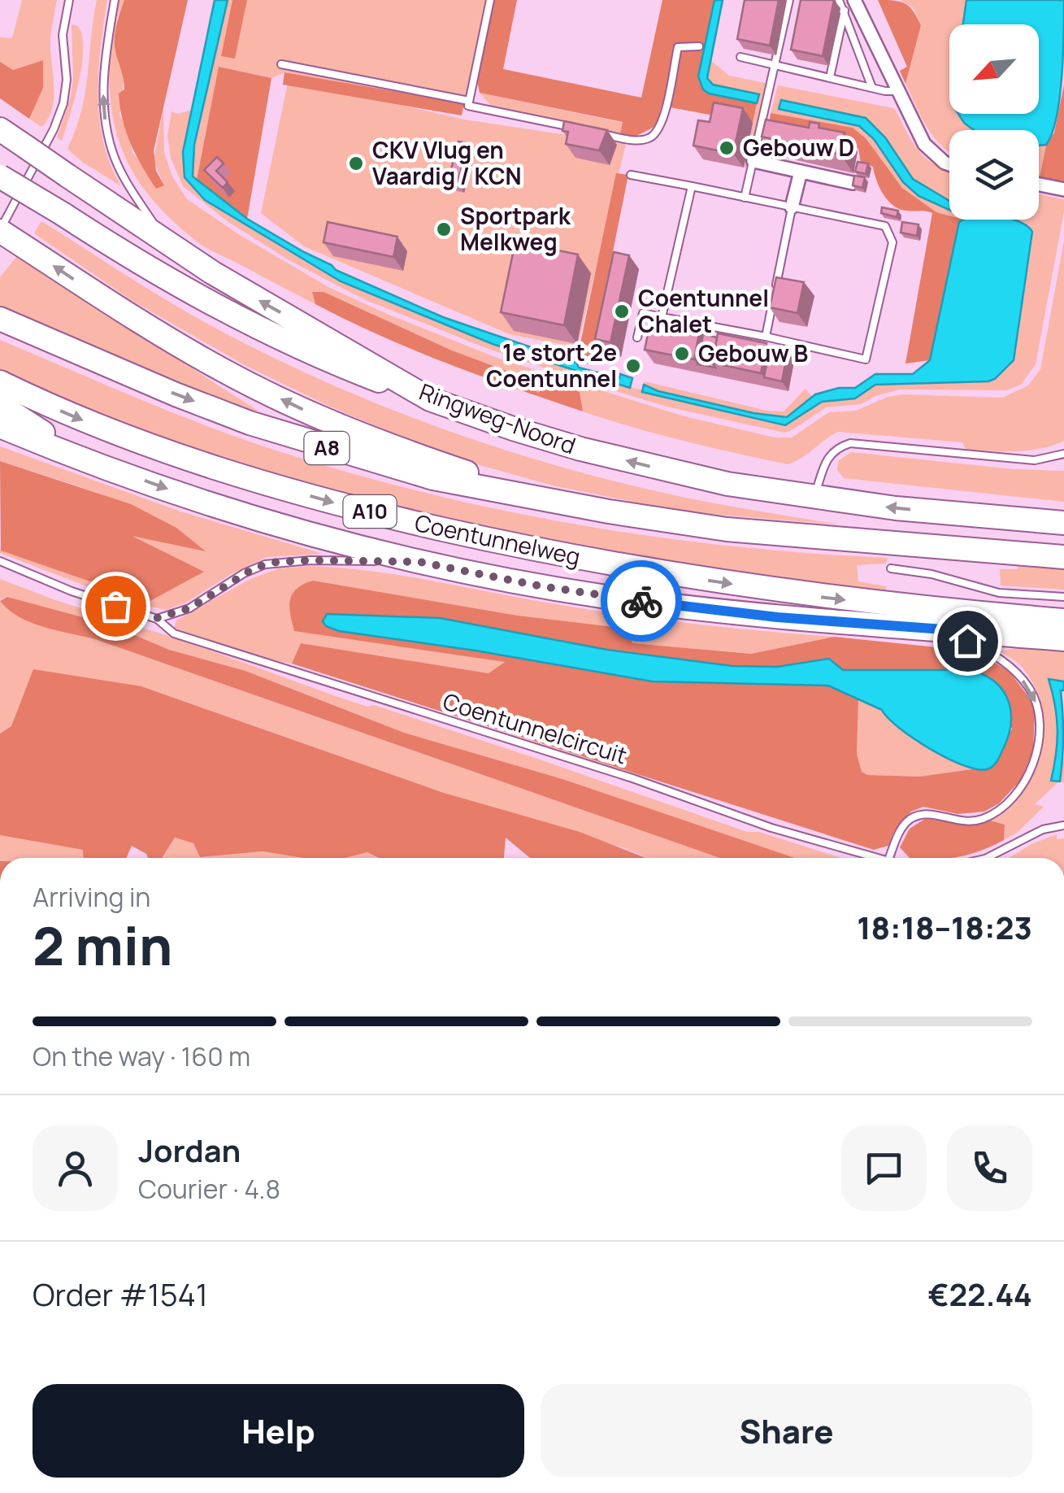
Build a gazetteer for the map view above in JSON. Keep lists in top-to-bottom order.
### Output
{
  "streets": {
    "highway": [
      "Ringweg-Noord",
      "A8",
      "A10",
      "Coentunnelweg"
    ],
    "lane": ["Coentunnelcircuit"]
  },
  "places": [
    "Gebouw D",
    "CKV Vlug en Vaardig / KCN",
    "Sportpark Melkweg",
    "Coentunnel Chalet",
    "Gebouw B",
    "1e stort 2e Coentunnel"
  ],
  "north": "bottom left",
  "page": {
    "heading": ["2 min", "Arriving in", "18:18–18:23"],
    "panel": [
      "Jordan",
      "Courier · 4.8",
      "Order #1541",
      "€22.44"
    ],
    "bar": "On the way · 160 m",
    "buttons": ["Help", "Share"]
  }
}
